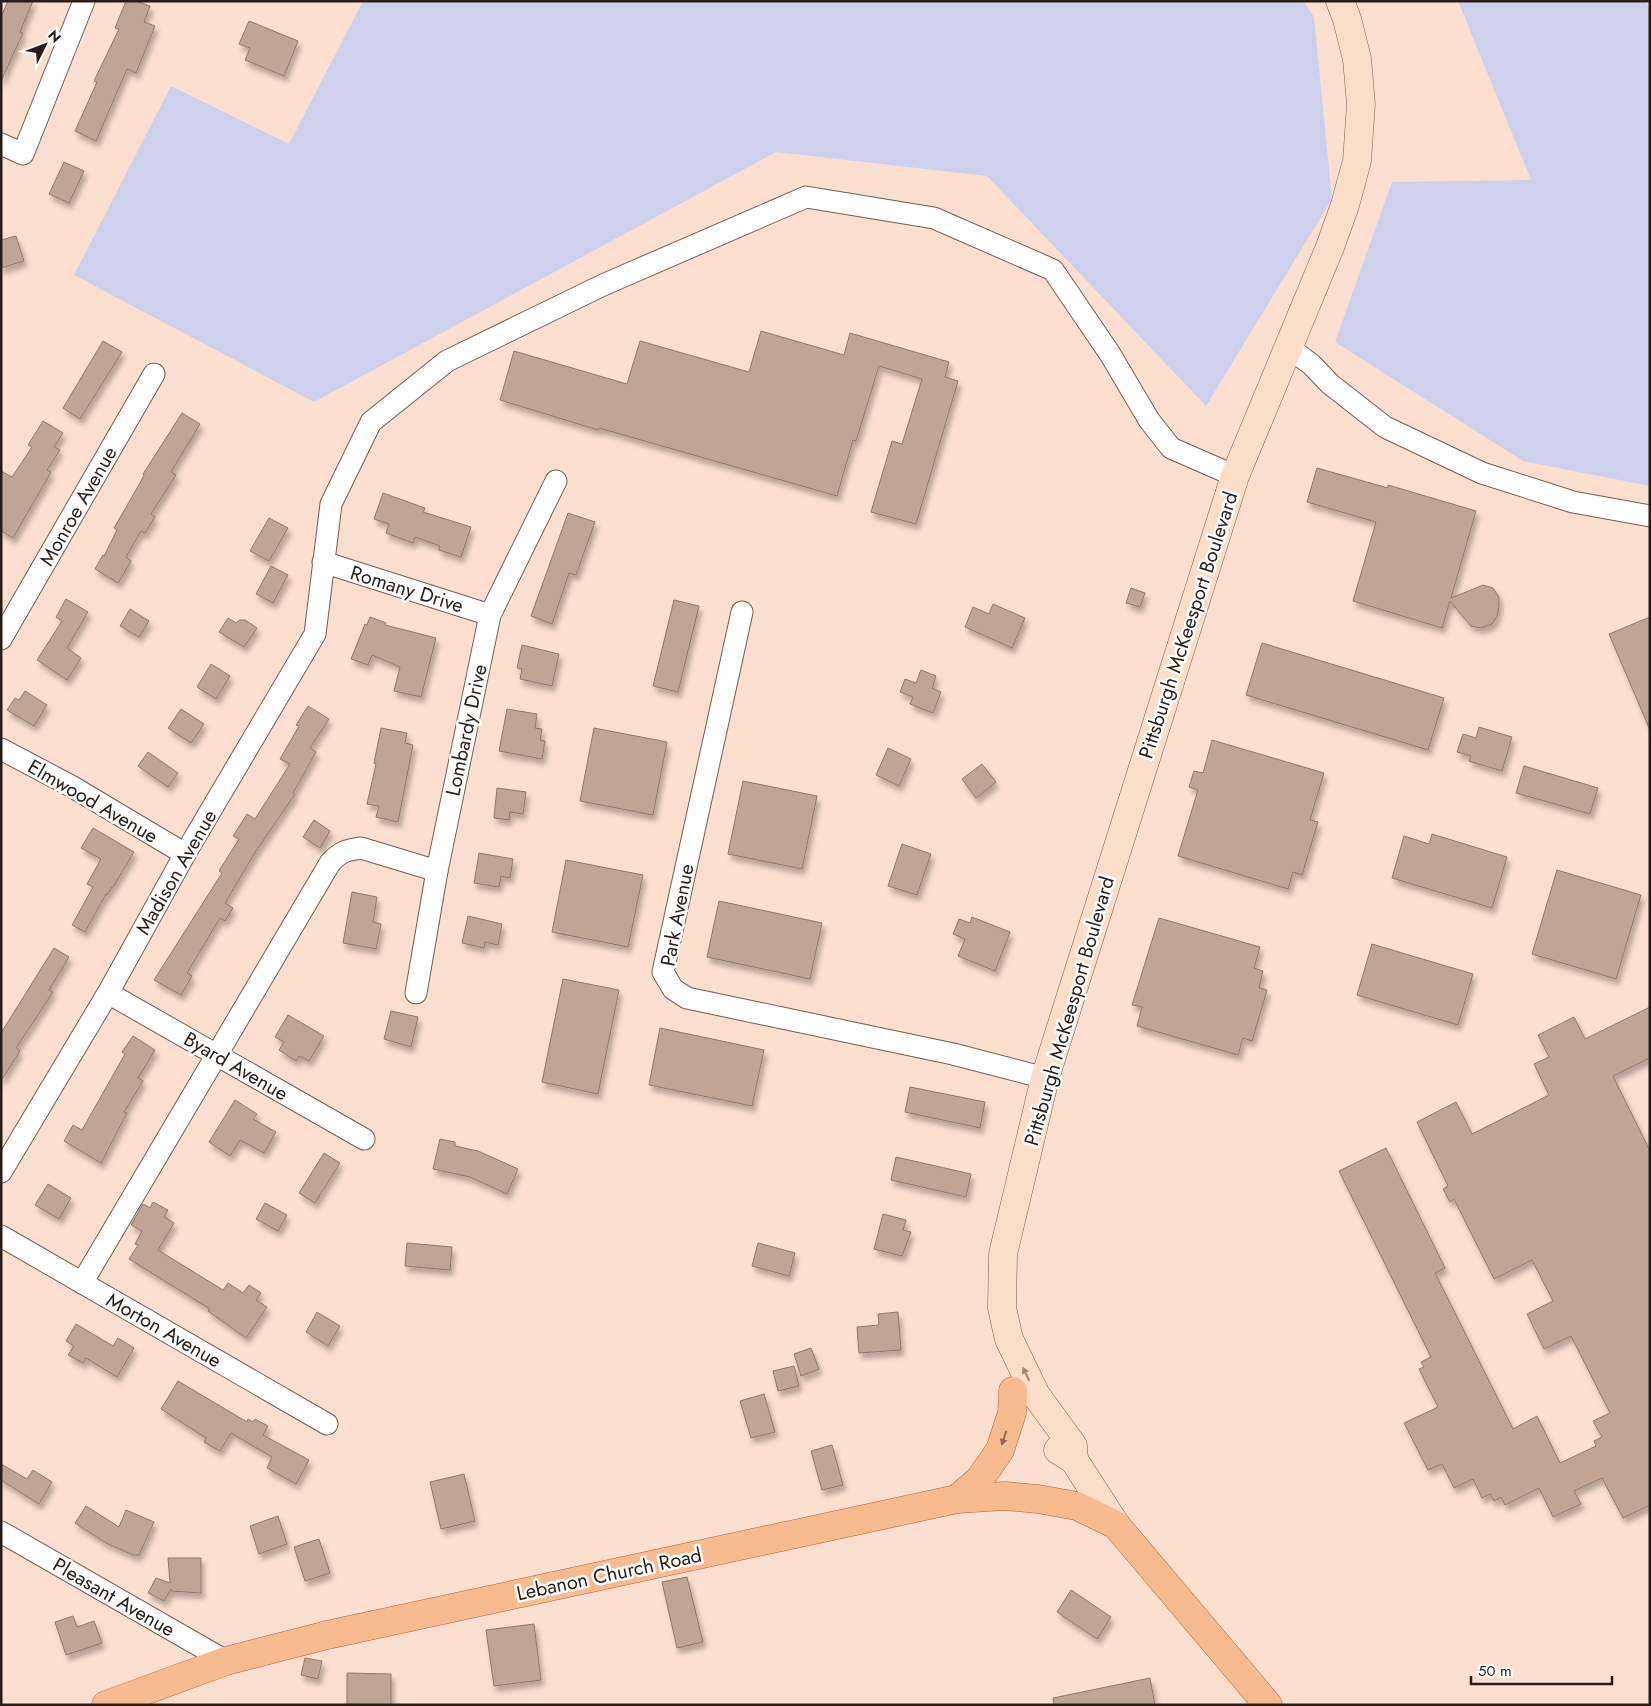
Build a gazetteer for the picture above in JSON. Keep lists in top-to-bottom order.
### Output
{
  "streets": {
    "main road": ["Pittsburgh McKeesport Boulevard", "Lebanon Church Road"],
    "street": [
      "Monroe Avenue",
      "Romany Drive",
      "Lombardy Drive",
      "Elmwood Avenue",
      "Madison Avenue",
      "Park Avenue",
      "Byard Avenue",
      "Morton Avenue",
      "Pleasant Avenue"
    ]
  },
  "crossings": [
    ["Romany Drive", "Lombardy Drive"],
    ["Romany Drive", "Madison Avenue"],
    ["Pittsburgh McKeesport Boulevard", "Madison Avenue"],
    ["Pittsburgh McKeesport Boulevard", "Park Avenue"],
    ["Pittsburgh McKeesport Boulevard", "Lebanon Church Road"],
    ["Elmwood Avenue", "Madison Avenue"],
    ["Madison Avenue", "Byard Avenue"],
    ["Lebanon Church Road", "Pleasant Avenue"]
  ],
  "scale_bar": "50 m",
  "north": "top right"
}
